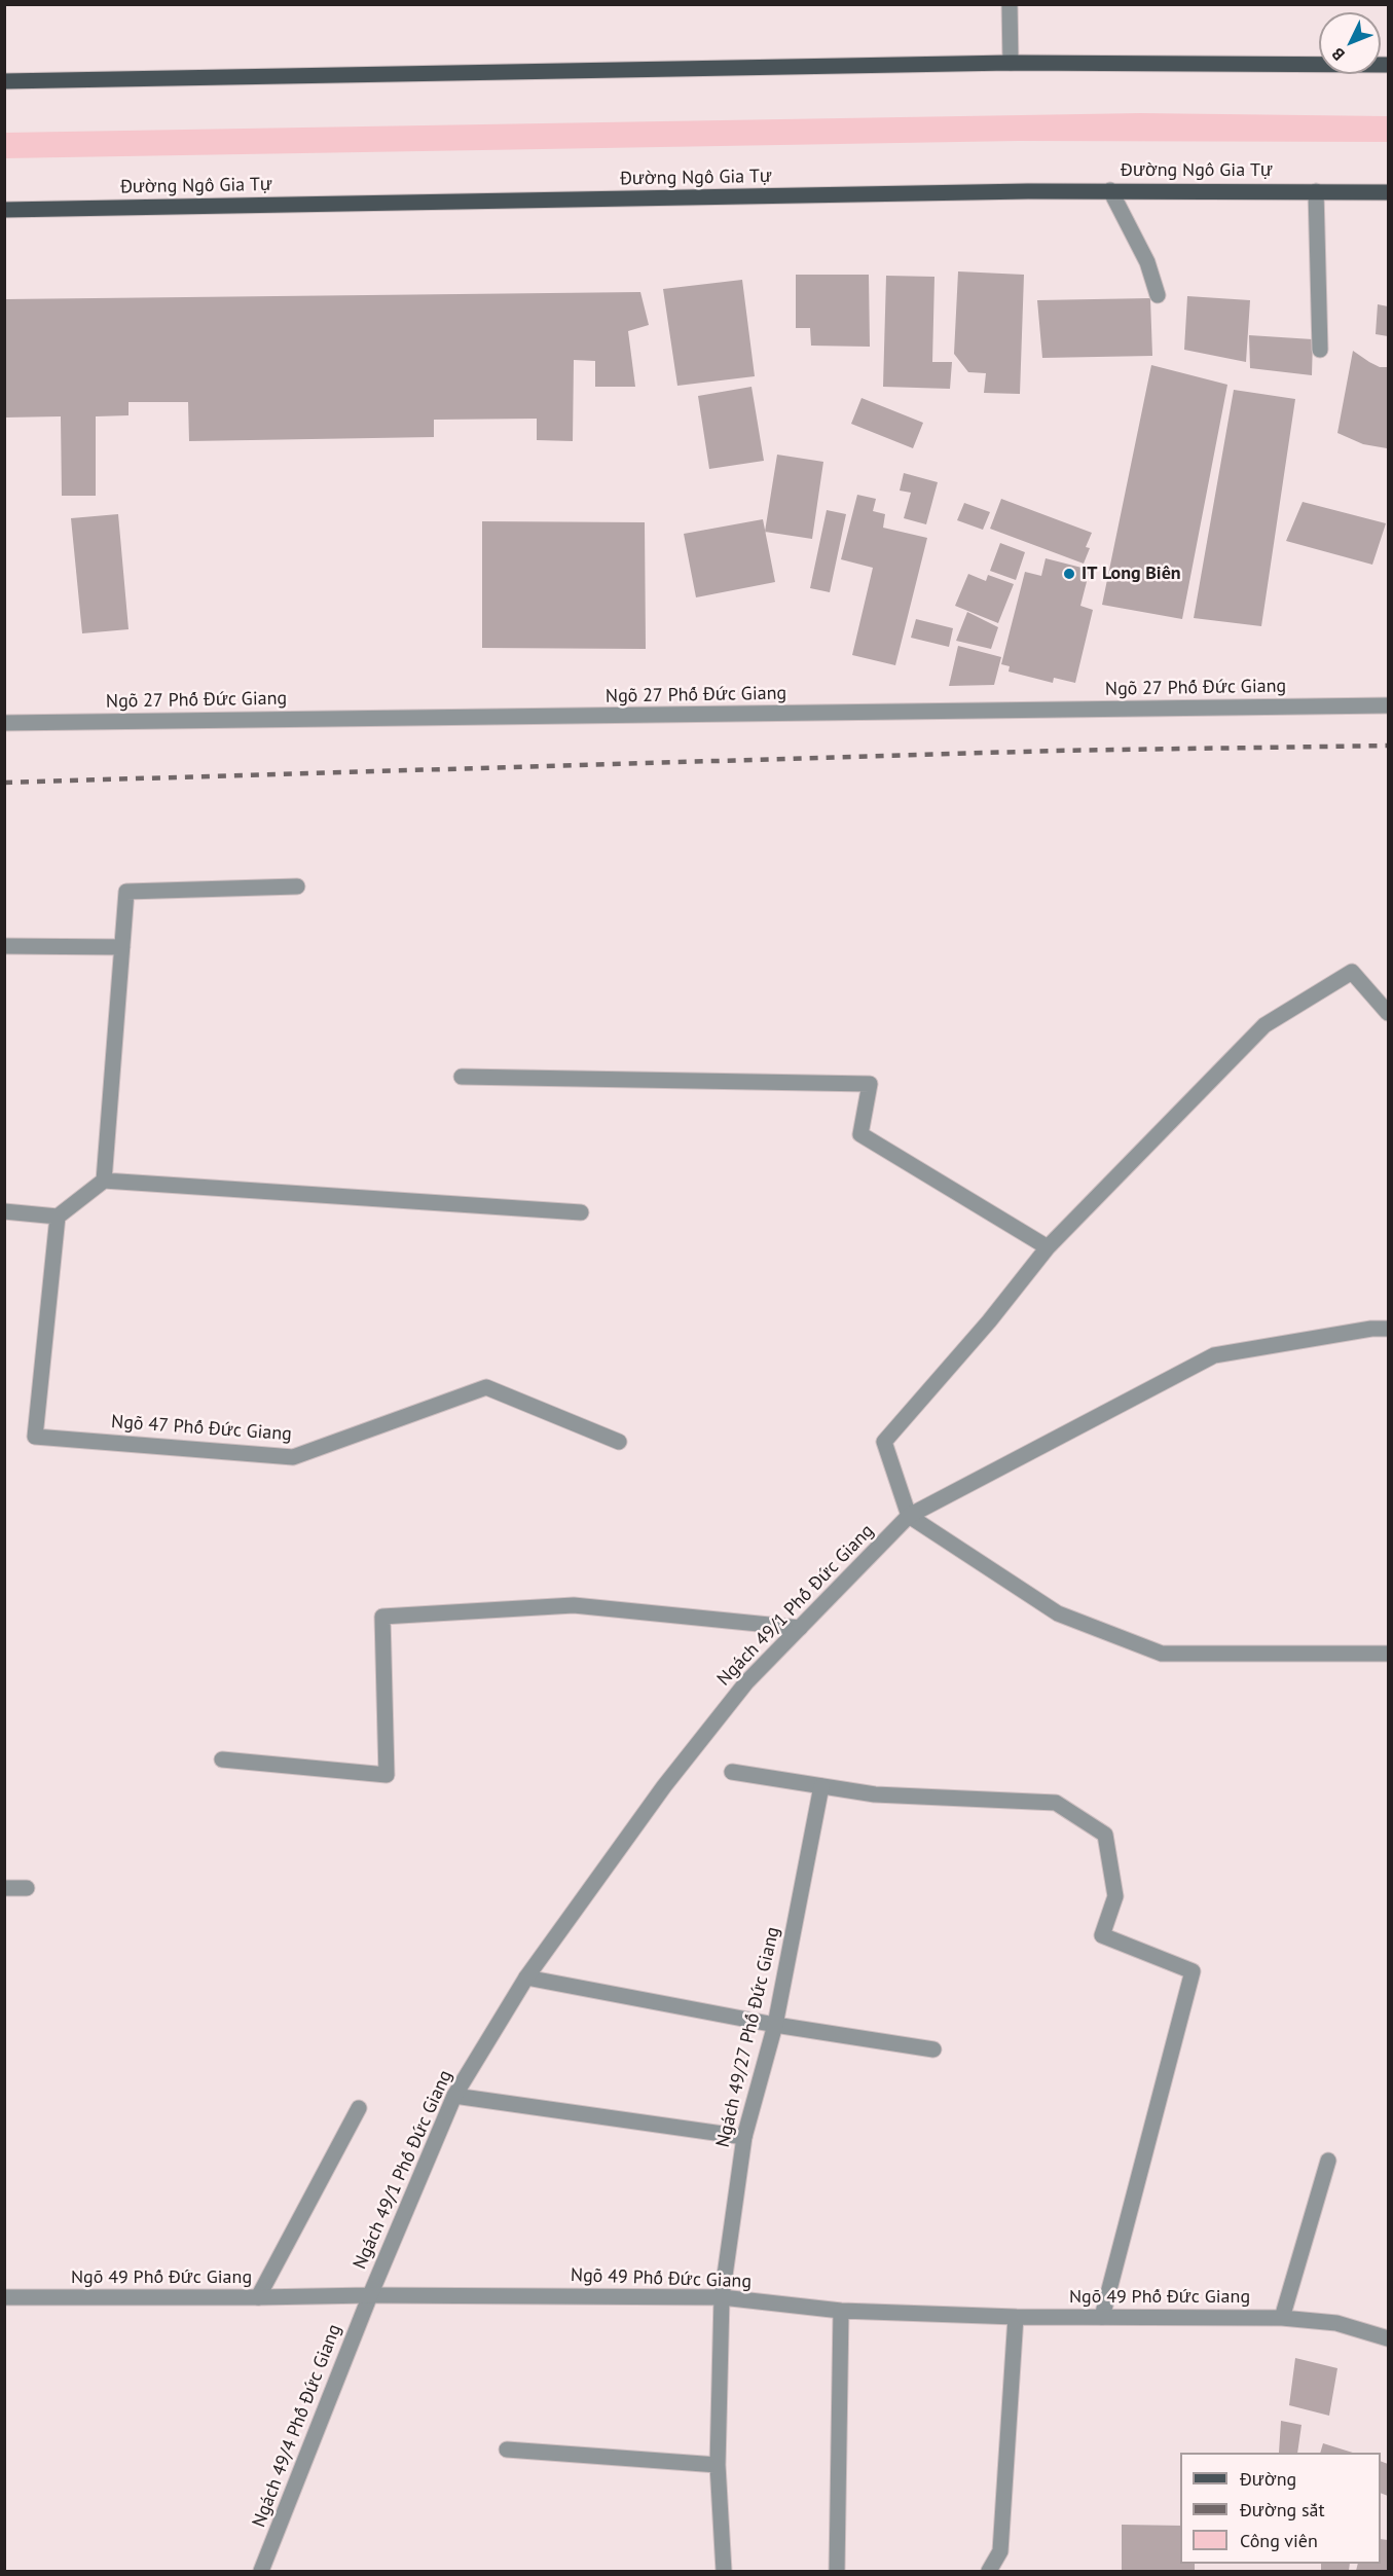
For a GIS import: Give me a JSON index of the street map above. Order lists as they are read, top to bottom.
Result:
{
  "streets": {
    "main road": ["Đường Ngô Gia Tự"],
    "street": [
      "Ngõ 27 Phố Đức Giang",
      "Ngõ 47 Phố Đức Giang",
      "Ngách 49/1 Phố Đức Giang",
      "Ngách 49/27 Phố Đức Giang",
      "Ngõ 49 Phố Đức Giang",
      "Ngách 49/4 Phố Đức Giang"
    ]
  },
  "crossings": [
    ["Ngách 49/1 Phố Đức Giang", "Ngõ 49 Phố Đức Giang"],
    ["Ngách 49/1 Phố Đức Giang", "Ngách 49/4 Phố Đức Giang"],
    ["Ngách 49/27 Phố Đức Giang", "Ngõ 49 Phố Đức Giang"],
    ["Ngõ 49 Phố Đức Giang", "Ngách 49/4 Phố Đức Giang"]
  ],
  "places": ["IT Long Biên"],
  "legend": ["Đường", "Đường sắt", "Công viên"],
  "north": "bottom left"
}
